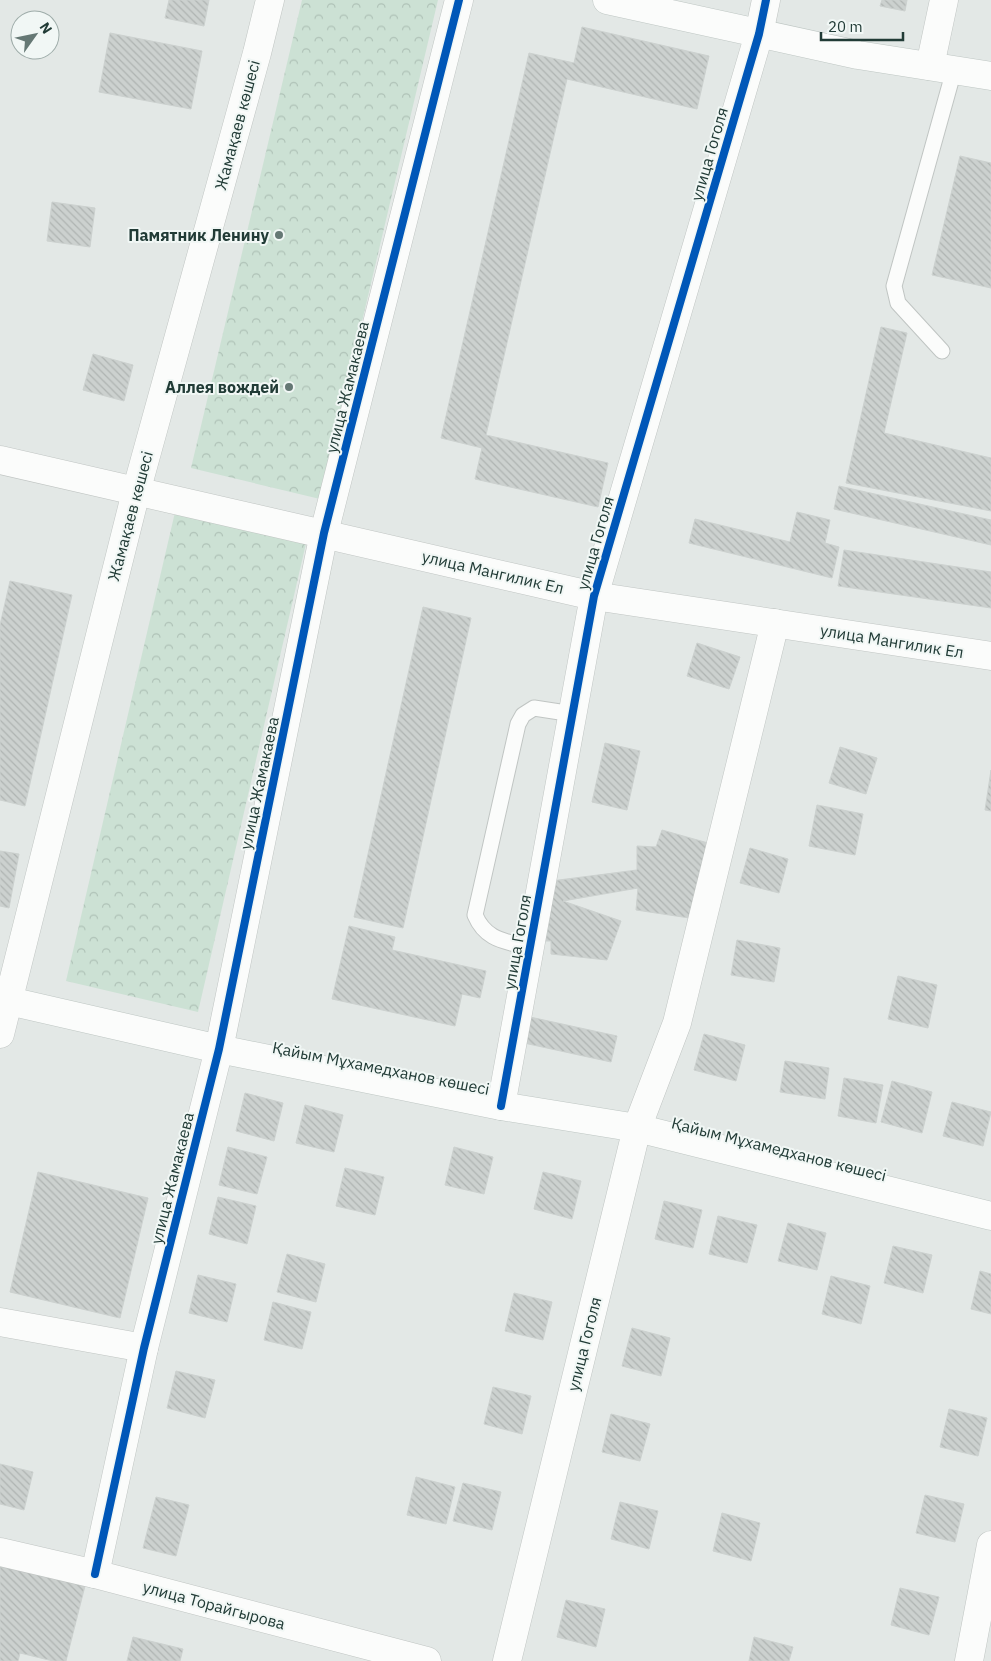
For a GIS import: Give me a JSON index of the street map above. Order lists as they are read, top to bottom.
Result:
{
  "streets": {
    "street": [
      "Жамақаев көшесі",
      "улица Гоголя",
      "улица Жамакаева",
      "улица Мангилик Ел",
      "Қайым Мұхамедханов көшесі",
      "улица Торайгырова"
    ]
  },
  "crossings": [
    ["Жамақаев көшесі", "улица Мангилик Ел"],
    ["Жамақаев көшесі", "Қайым Мұхамедханов көшесі"],
    ["улица Гоголя", "улица Мангилик Ел"],
    ["улица Гоголя", "Қайым Мұхамедханов көшесі"],
    ["улица Жамакаева", "улица Мангилик Ел"],
    ["улица Жамакаева", "Қайым Мұхамедханов көшесі"],
    ["улица Жамакаева", "улица Торайгырова"]
  ],
  "places": ["Памятник Ленину", "Аллея вождей"],
  "scale_bar": "20 m",
  "north": "top right"
}
